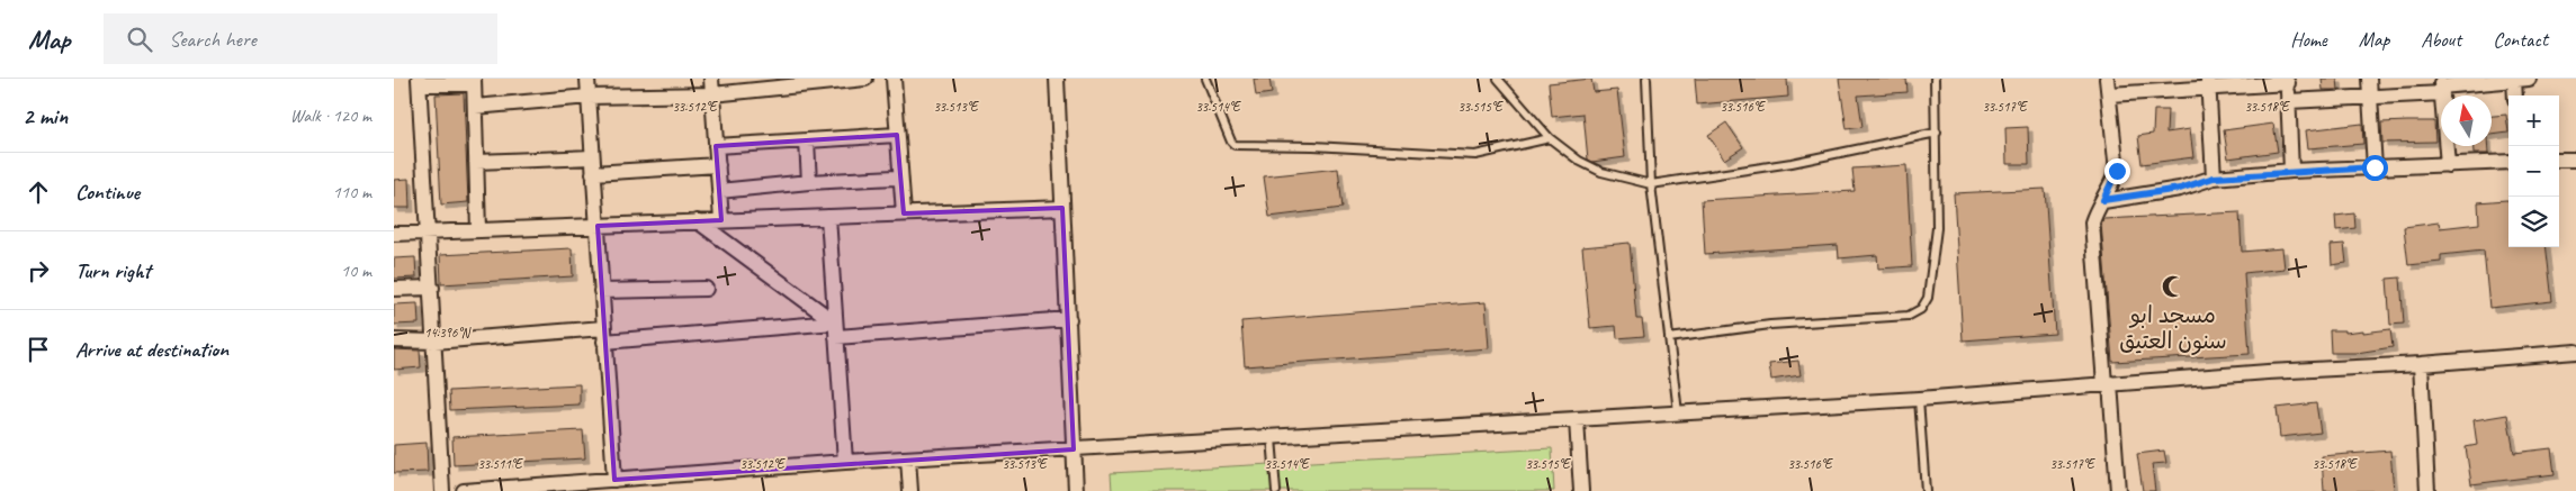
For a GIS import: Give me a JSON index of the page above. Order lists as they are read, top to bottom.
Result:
{
  "places": {
    "mosque": ["مسجد ابو سنون العتيق"]
  },
  "north": "top",
  "page": {
    "header": "Map",
    "search": "Search here",
    "nav": [
      "Home",
      "Map",
      "About",
      "Contact"
    ],
    "heading": ["2 min", "Walk · 120 m"],
    "map_buttons": ["+", "−"],
    "list": [
      ["Continue", "110 m"],
      ["Turn right", "10 m"],
      "Arrive at destination"
    ]
  },
  "coordinates": [
    "33.517°E",
    "33.512°E",
    "33.513°E",
    "33.514°E",
    "33.515°E",
    "33.516°E",
    "33.518°E",
    "14.396°N",
    "33.511°E"
  ]
}
